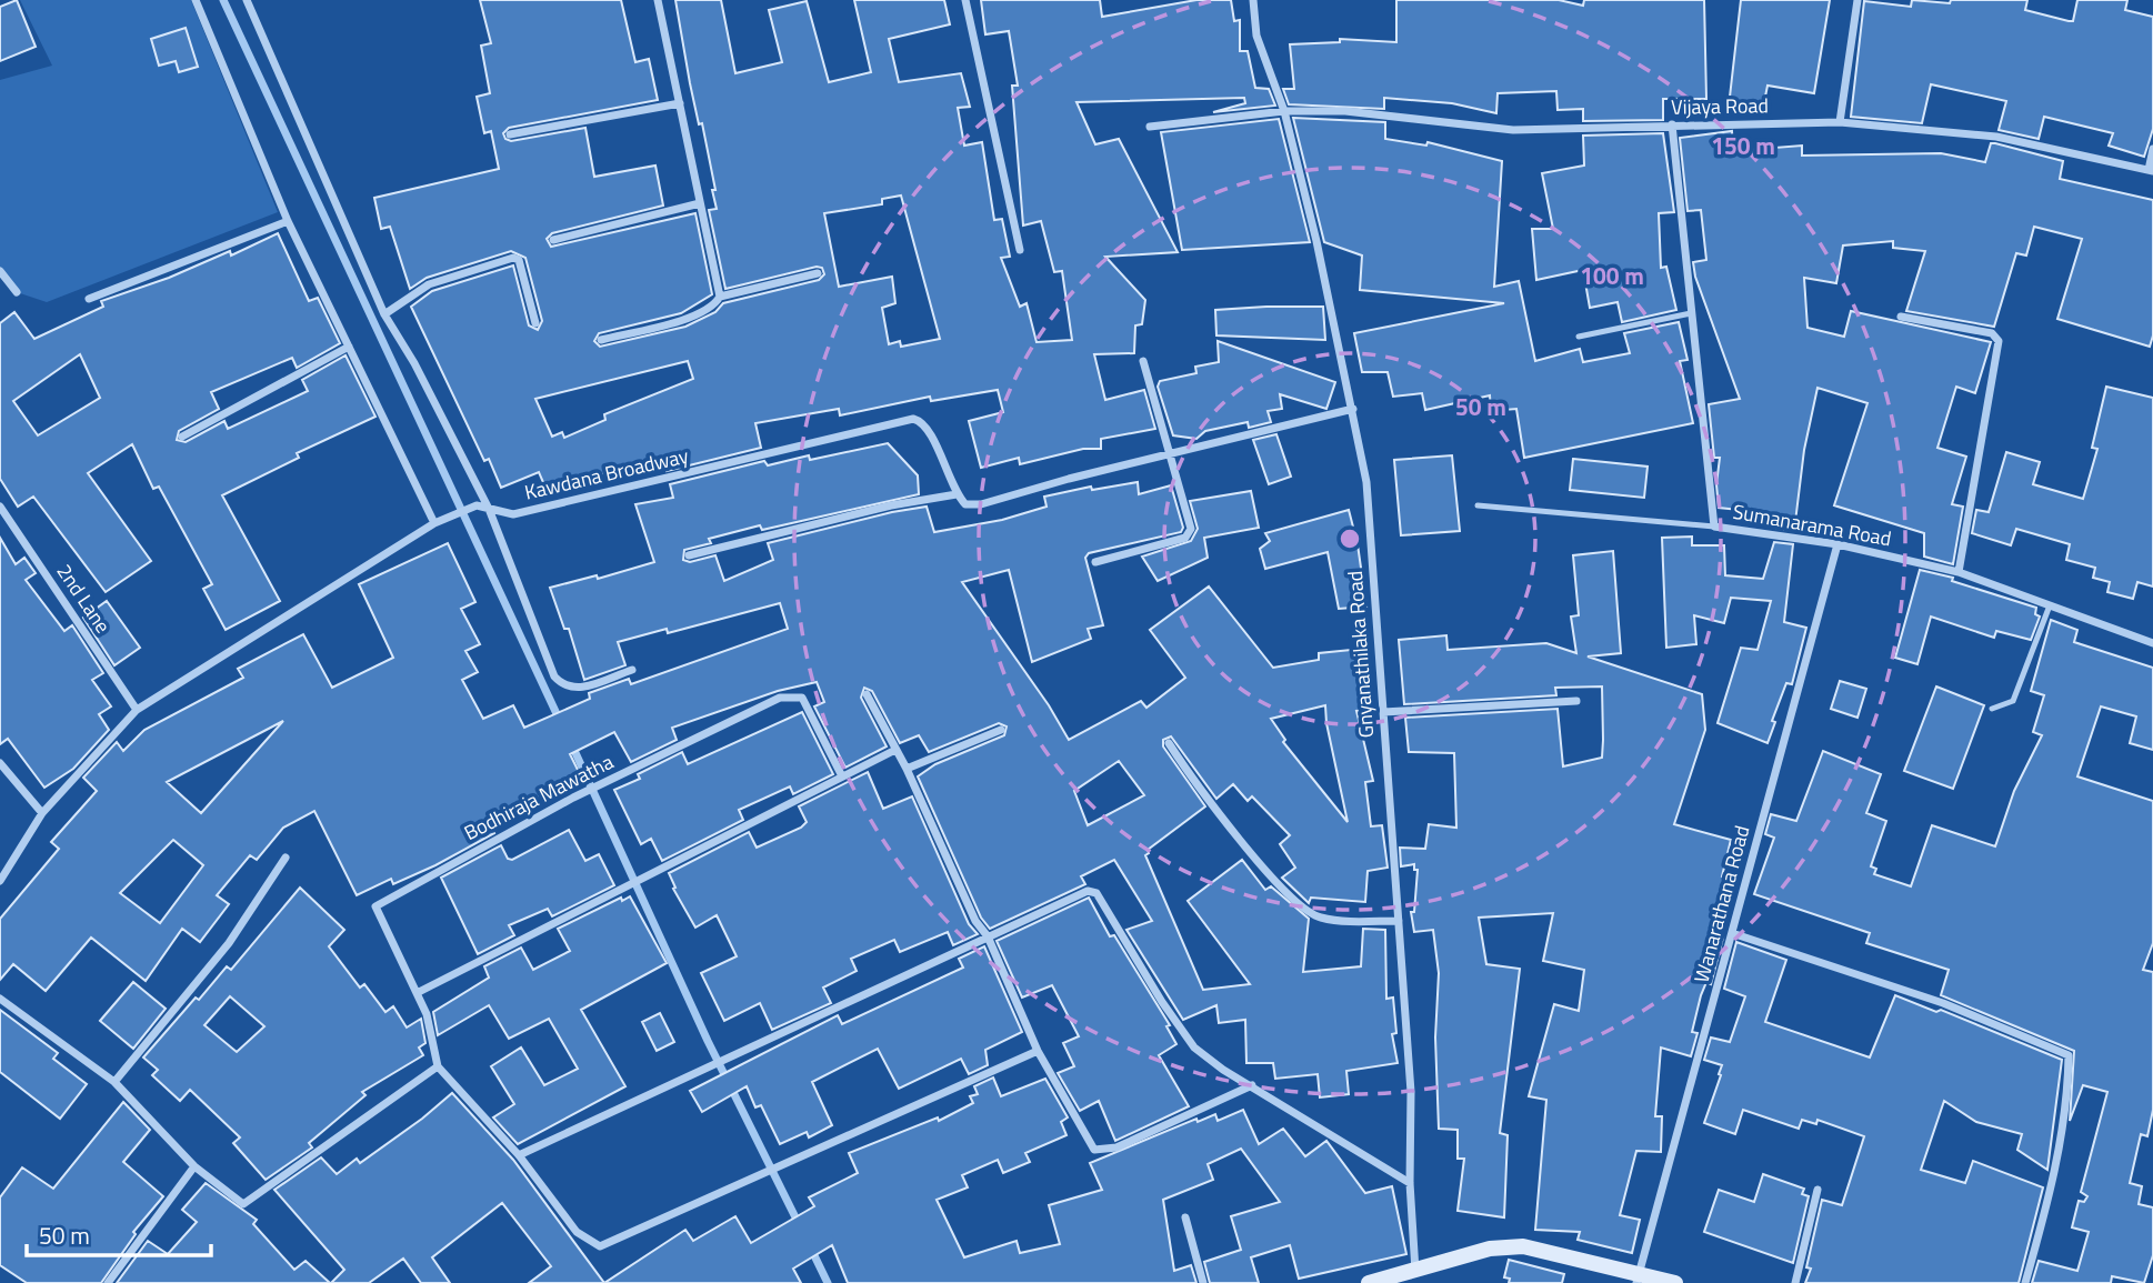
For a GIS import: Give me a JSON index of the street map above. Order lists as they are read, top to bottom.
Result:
{
  "streets": {
    "street": [
      "Vijaya Road",
      "Kawdana Broadway",
      "Sumanarama Road",
      "2nd Lane",
      "Gnyanathilaka Road",
      "Bodhiraja Mawatha",
      "Wanarathana Road"
    ]
  },
  "crossings": [
    ["Vijaya Road", "Sumanarama Road"],
    ["Vijaya Road", "Gnyanathilaka Road"],
    ["Kawdana Broadway", "2nd Lane"],
    ["Sumanarama Road", "Wanarathana Road"]
  ],
  "scale_bar": "50 m",
  "rings": ["150 m", "100 m", "50 m"]
}
